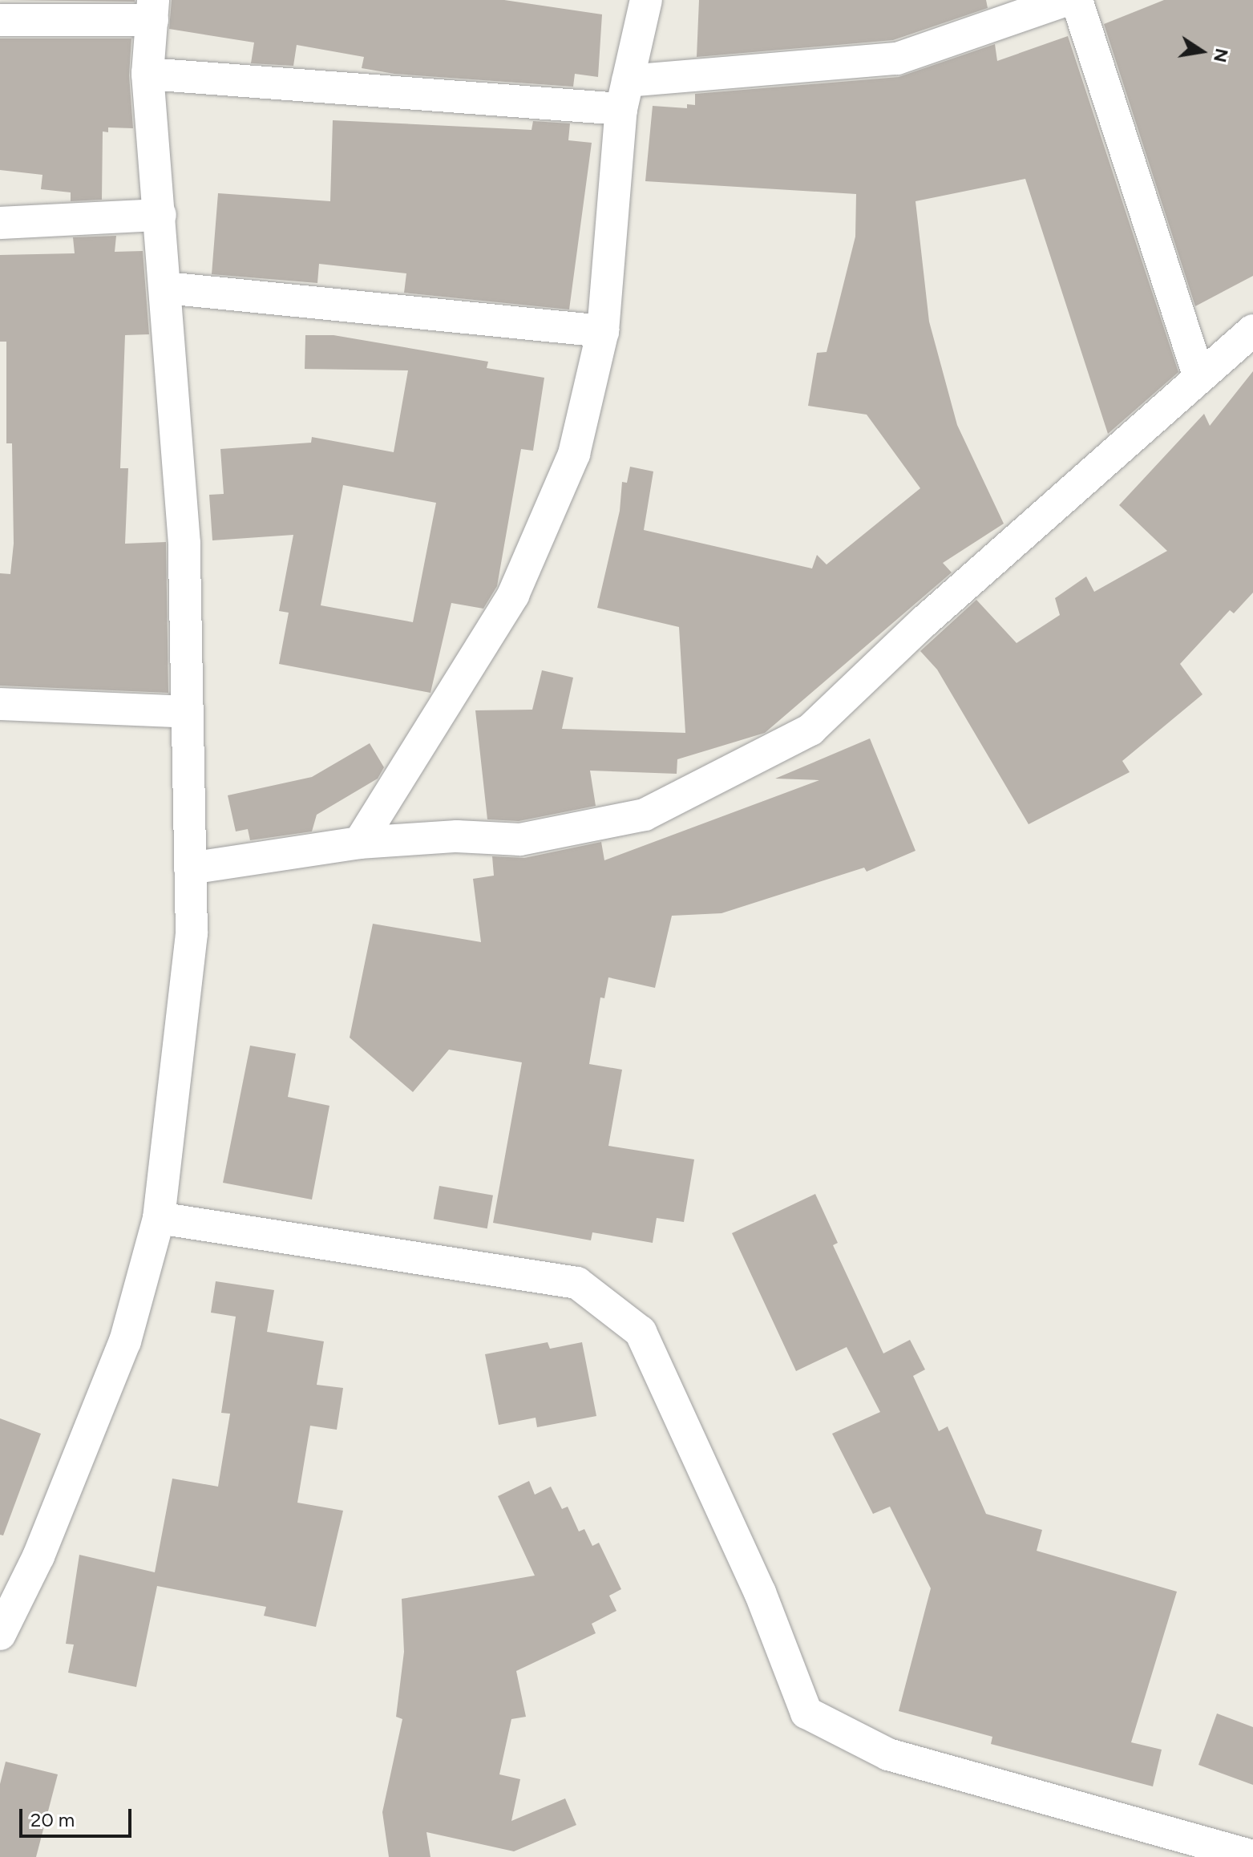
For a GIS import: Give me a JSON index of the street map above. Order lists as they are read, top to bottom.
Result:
{
  "scale_bar": "20 m",
  "north": "right"
}
